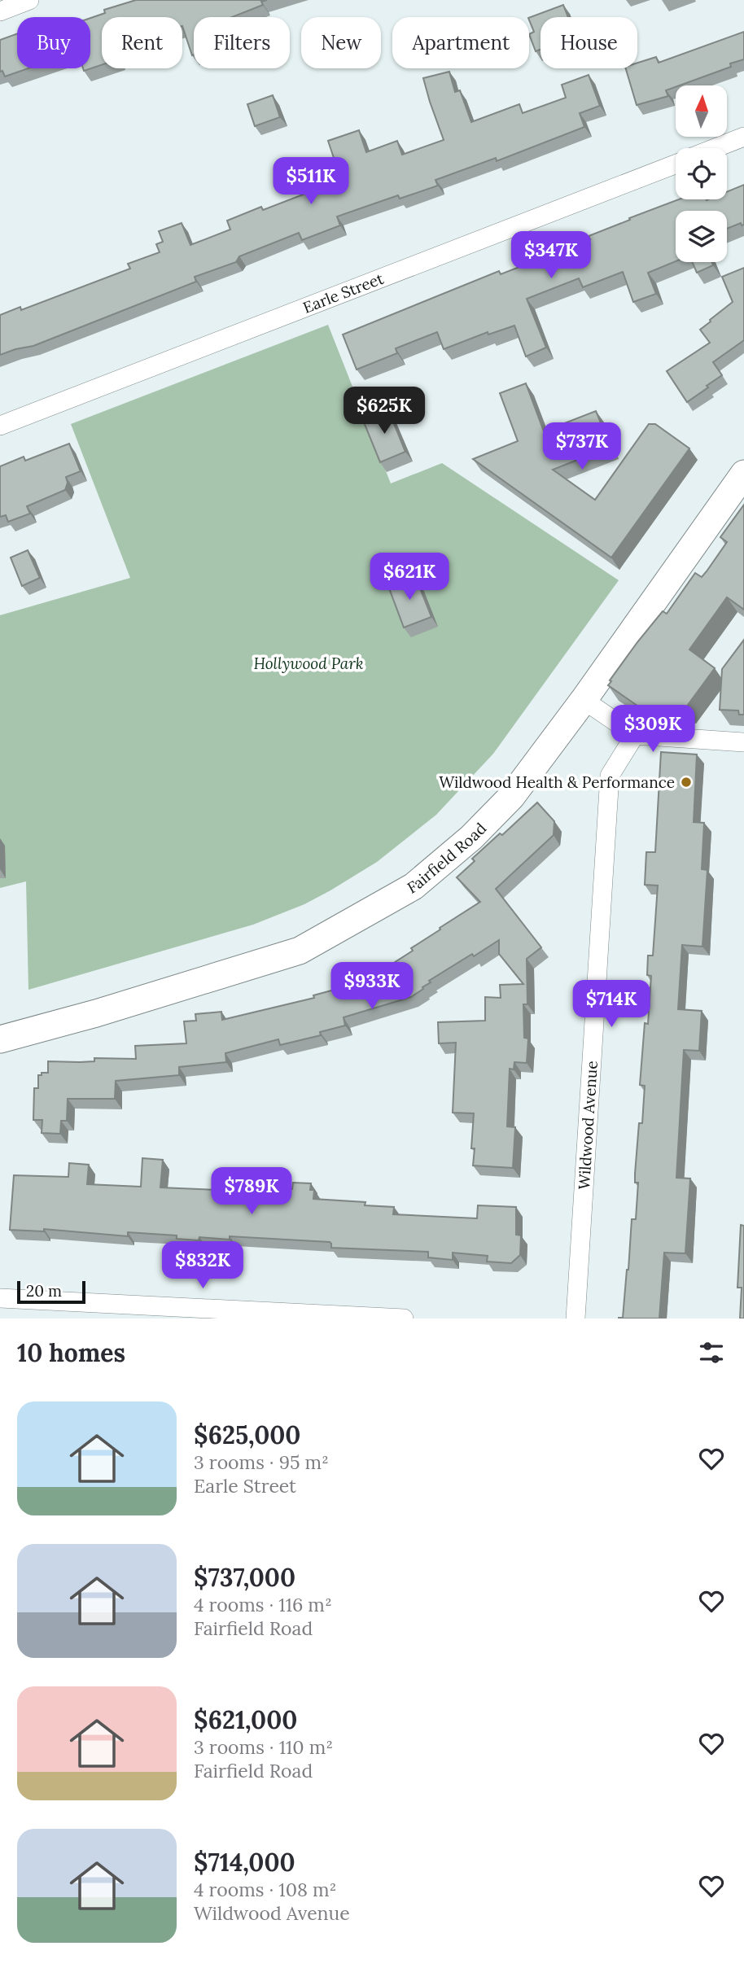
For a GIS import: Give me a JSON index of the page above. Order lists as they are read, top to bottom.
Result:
{
  "streets": {
    "street": ["Earle Street", "Fairfield Road", "Wildwood Avenue"]
  },
  "parks": ["Hollywood Park"],
  "places": ["Wildwood Health & Performance"],
  "scale_bar": "20 m",
  "north": "top",
  "page": {
    "chip": [
      "Buy",
      "Rent",
      "Filters",
      "New",
      "Apartment",
      "House"
    ],
    "price": [
      "$511K",
      "$347K",
      "$625K",
      "$737K",
      "$621K",
      "$309K",
      "$933K",
      "$714K",
      "$789K",
      "$832K"
    ],
    "scale": "20 m",
    "heading": "10 homes",
    "list": [
      {
        "name": "$625,000",
        "note": "3 rooms · 95 m² · Earle Street"
      },
      {
        "name": "$737,000",
        "note": "4 rooms · 116 m² · Fairfield Road"
      },
      {
        "name": "$621,000",
        "note": "3 rooms · 110 m² · Fairfield Road"
      },
      {
        "name": "$714,000",
        "note": "4 rooms · 108 m² · Wildwood Avenue"
      }
    ]
  }
}
